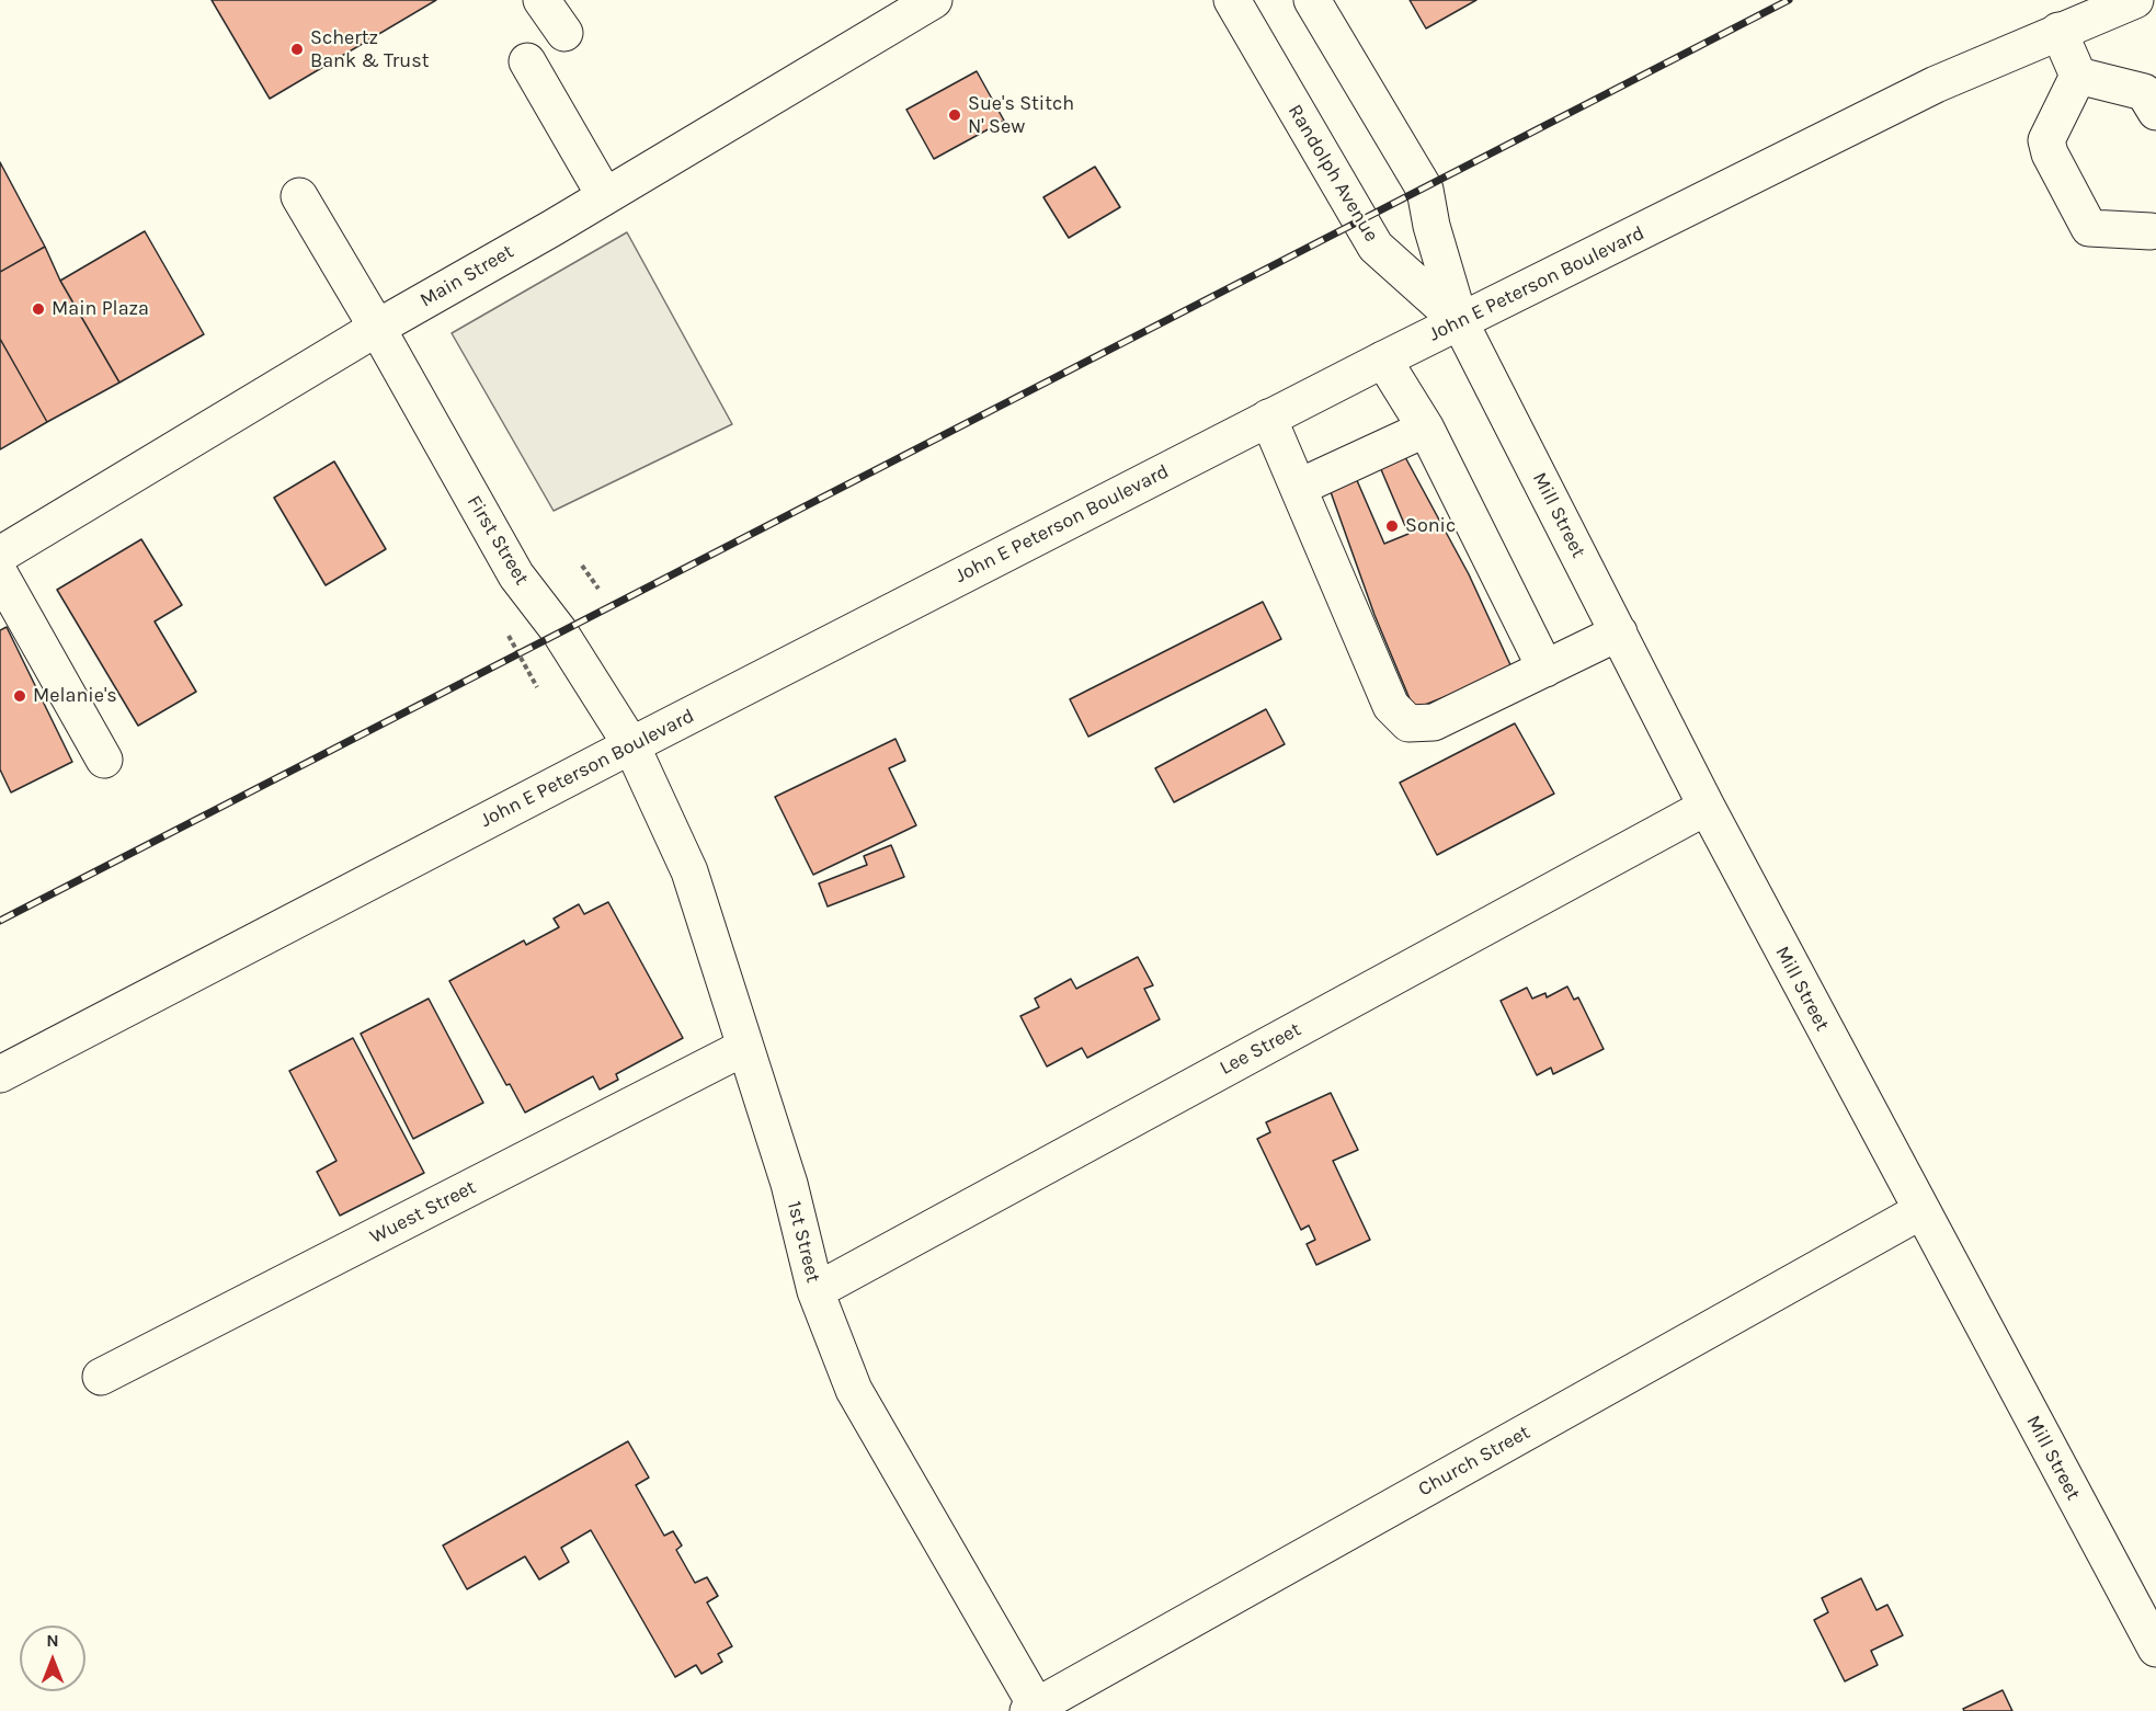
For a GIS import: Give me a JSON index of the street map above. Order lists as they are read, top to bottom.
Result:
{
  "streets": {
    "street": [
      "Randolph Avenue",
      "Main Street",
      "John E Peterson Boulevard",
      "Mill Street",
      "First Street",
      "Lee Street",
      "Wuest Street",
      "1st Street",
      "Church Street"
    ]
  },
  "crossings": [
    ["Randolph Avenue", "John E Peterson Boulevard"],
    ["Randolph Avenue", "Mill Street"],
    ["Main Street", "First Street"],
    ["John E Peterson Boulevard", "Mill Street"],
    ["John E Peterson Boulevard", "First Street"],
    ["John E Peterson Boulevard", "1st Street"],
    ["Mill Street", "Lee Street"],
    ["Mill Street", "Church Street"],
    ["First Street", "1st Street"],
    ["Lee Street", "1st Street"],
    ["Wuest Street", "1st Street"],
    ["1st Street", "Church Street"]
  ],
  "places": [
    "Schertz Bank & Trust",
    "Sue's Stitch N' Sew",
    "Main Plaza",
    "Sonic",
    "Melanie's"
  ],
  "north": "top"
}
